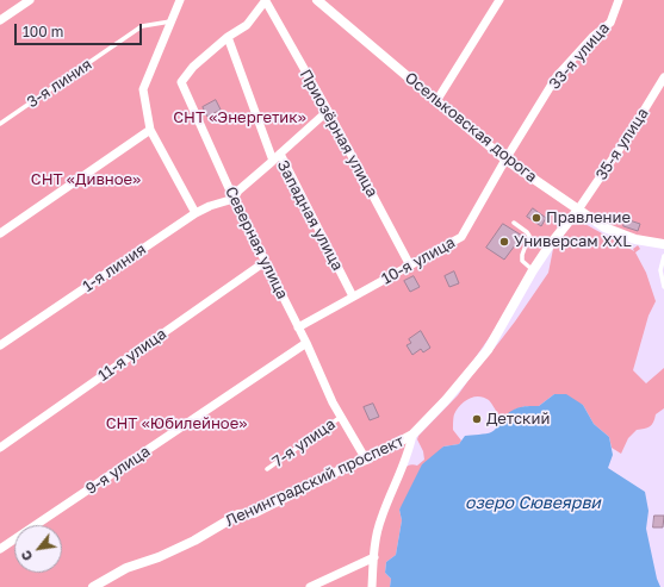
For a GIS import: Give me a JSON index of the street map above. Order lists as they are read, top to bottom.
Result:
{
  "streets": {
    "street": [
      "33-я улица",
      "Осельковская дорога",
      "Приозёрная улица",
      "35-я улица",
      "Западная улица",
      "Северная улица",
      "10-я улица",
      "1-я линия",
      "11-я улица",
      "9-я улица",
      "Ленинградский проспект"
    ],
    "lane": ["3-я линия", "7-я улица"]
  },
  "crossings": [
    ["33-я улица", "Осельковская дорога"],
    ["33-я улица", "10-я улица"],
    ["Осельковская дорога", "35-я улица"],
    ["Осельковская дорога", "10-я улица"],
    ["Осельковская дорога", "Ленинградский проспект"],
    ["Приозёрная улица", "10-я улица"],
    ["35-я улица", "Ленинградский проспект"],
    ["Западная улица", "Северная улица"],
    ["Западная улица", "10-я улица"],
    ["Северная улица", "10-я улица"],
    ["Северная улица", "1-я линия"],
    ["Северная улица", "11-я улица"],
    ["Северная улица", "7-я улица"],
    ["Северная улица", "9-я улица"],
    ["Северная улица", "Ленинградский проспект"]
  ],
  "water": ["озеро Сювеярви"],
  "parks": ["СНТ «Энергетик»", "СНТ «Дивное»", "СНТ «Юбилейное»"],
  "places": ["Правление", "Универсам XXL", "Детский"],
  "scale_bar": "100 m",
  "north": "bottom left"
}
